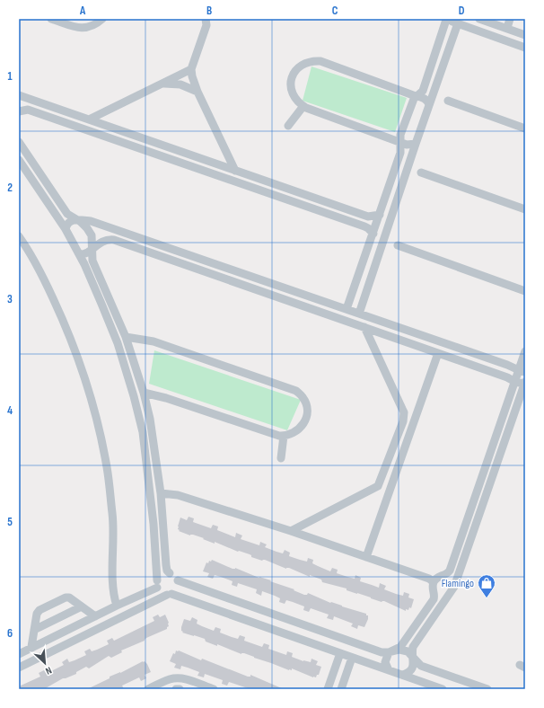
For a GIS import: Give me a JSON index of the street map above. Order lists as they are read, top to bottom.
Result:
{
  "places": {
    "shop": ["Flamingo"]
  },
  "north": "bottom right",
  "grid": {
    "columns": [
      "A",
      "B",
      "C",
      "D"
    ],
    "rows": [
      "1",
      "2",
      "3",
      "4",
      "5",
      "6"
    ]
  }
}
